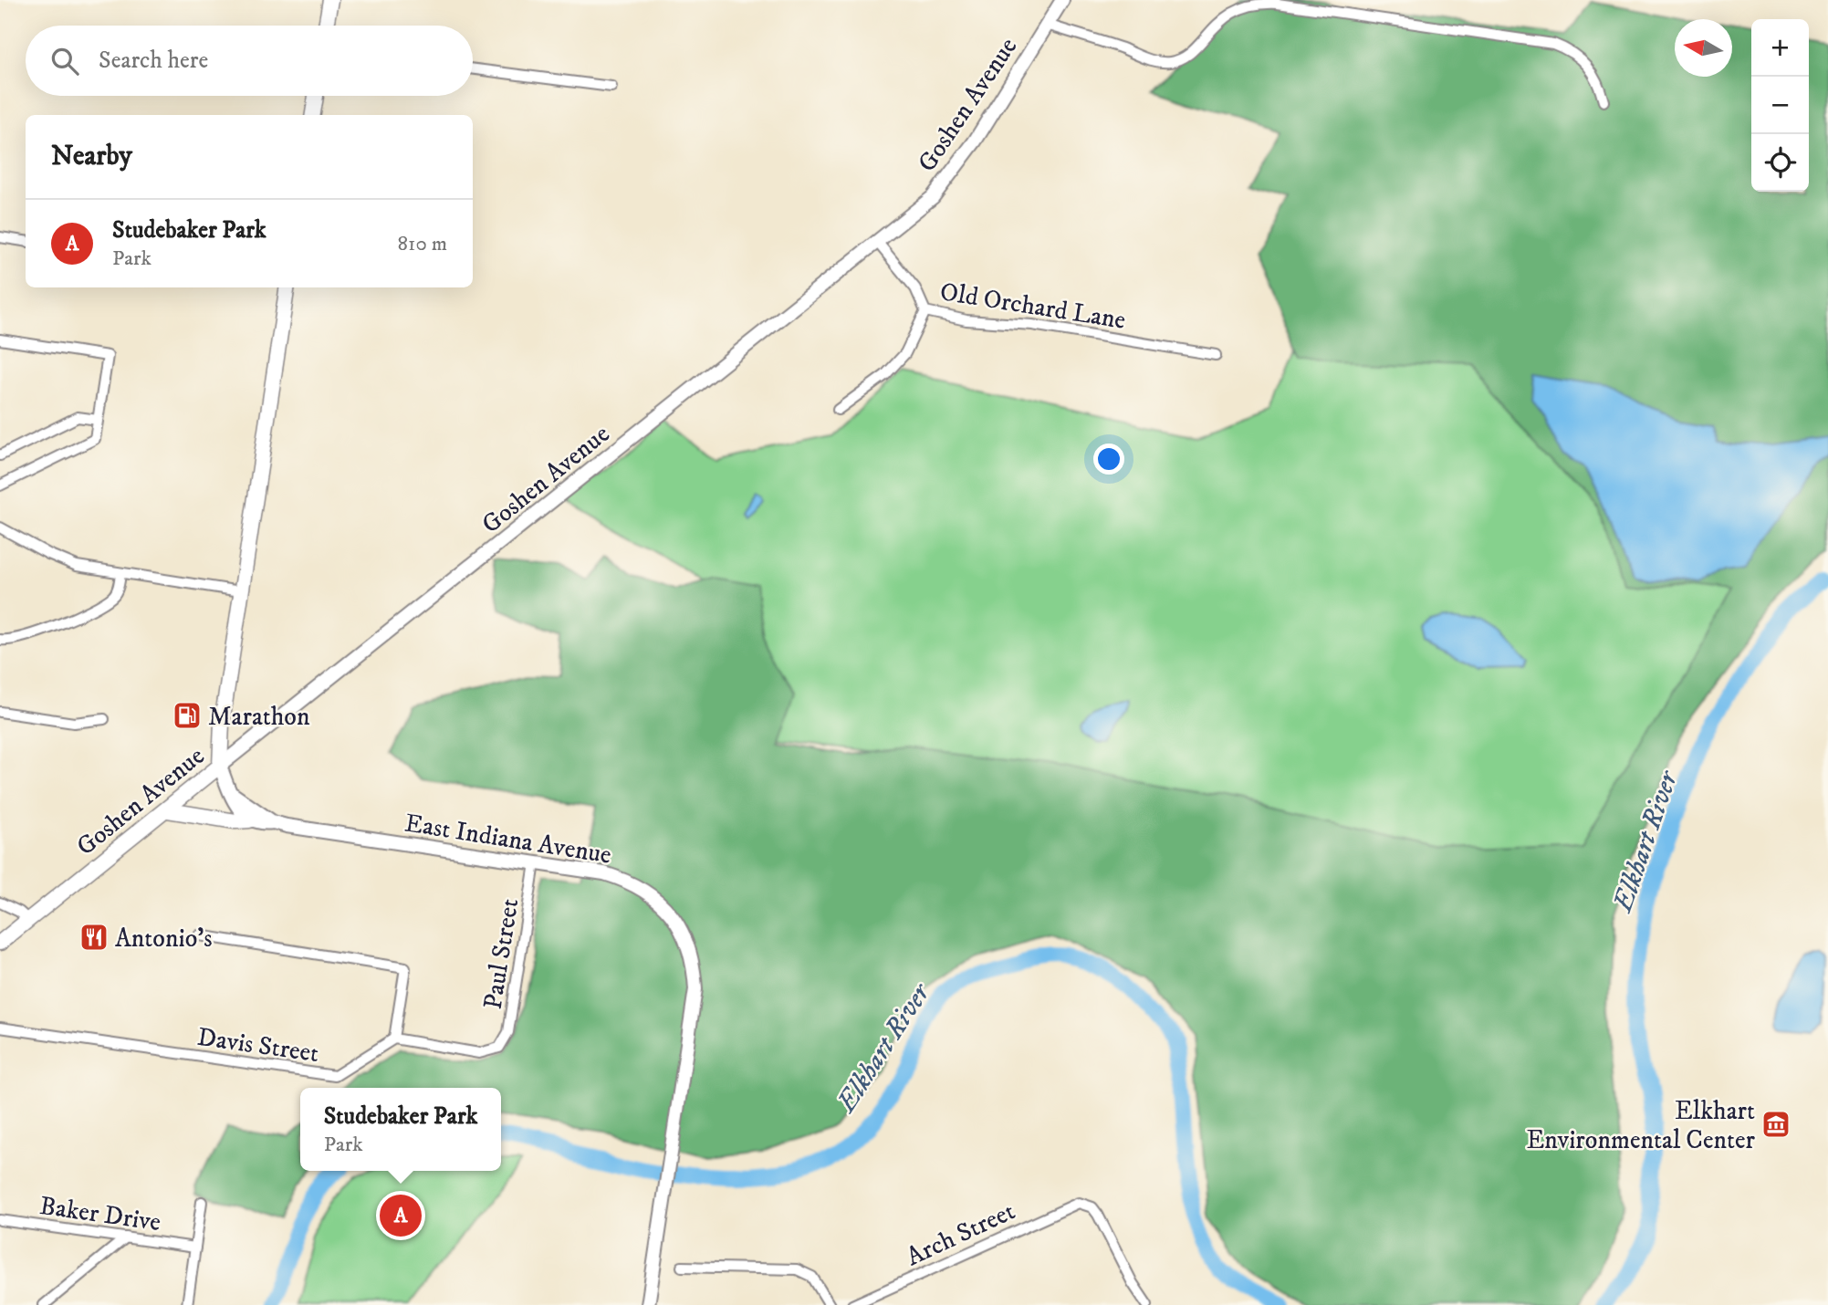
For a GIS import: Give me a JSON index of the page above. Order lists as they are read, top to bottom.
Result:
{
  "streets": {
    "main road": ["Goshen Avenue"],
    "street": [
      "Old Orchard Lane",
      "East Indiana Avenue",
      "Paul Street",
      "Davis Street",
      "Baker Drive",
      "Arch Street"
    ]
  },
  "crossings": [
    ["Goshen Avenue", "Old Orchard Lane"],
    ["Goshen Avenue", "East Indiana Avenue"],
    ["East Indiana Avenue", "Paul Street"],
    ["Paul Street", "Davis Street"]
  ],
  "water": ["Elkhart River"],
  "places": {
    "fuel station": ["Marathon"],
    "restaurant": ["Antonio's"],
    "museum": ["Elkhart Environmental Center"]
  },
  "north": "left",
  "page": {
    "map_buttons": ["+", "−"],
    "search": "Search here",
    "heading": "Nearby",
    "list": [
      {
        "mark": "A",
        "name": "Studebaker Park",
        "note": "Park",
        "value": "810 m"
      }
    ],
    "popup": ["Studebaker Park", "Park"],
    "pins": "A"
  }
}
